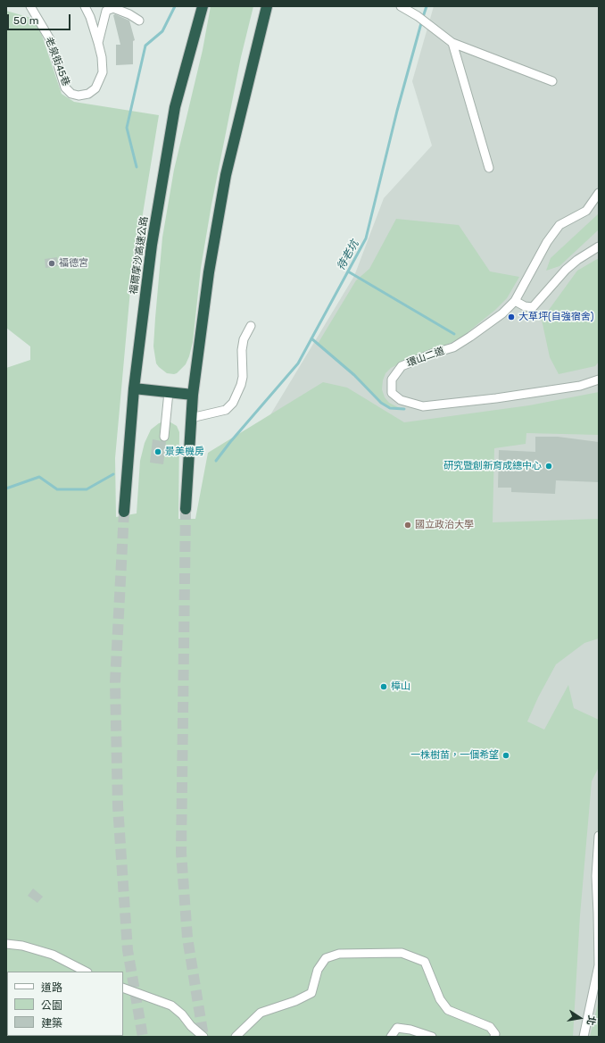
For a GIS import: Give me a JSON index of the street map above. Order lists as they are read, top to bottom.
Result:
{
  "streets": {
    "highway": ["福爾摩沙高速公路"],
    "street": ["老泉街45巷", "環山二道"]
  },
  "water": ["待老坑"],
  "places": [
    "福德宮",
    "大草坪(自強宿舍)",
    "景美機房",
    "研究暨創新育成總中心",
    "國立政治大學",
    "樟山",
    "一株樹苗，一個希望"
  ],
  "legend": ["道路", "公園", "建築"],
  "scale_bar": "50 m",
  "north": "right"
}
